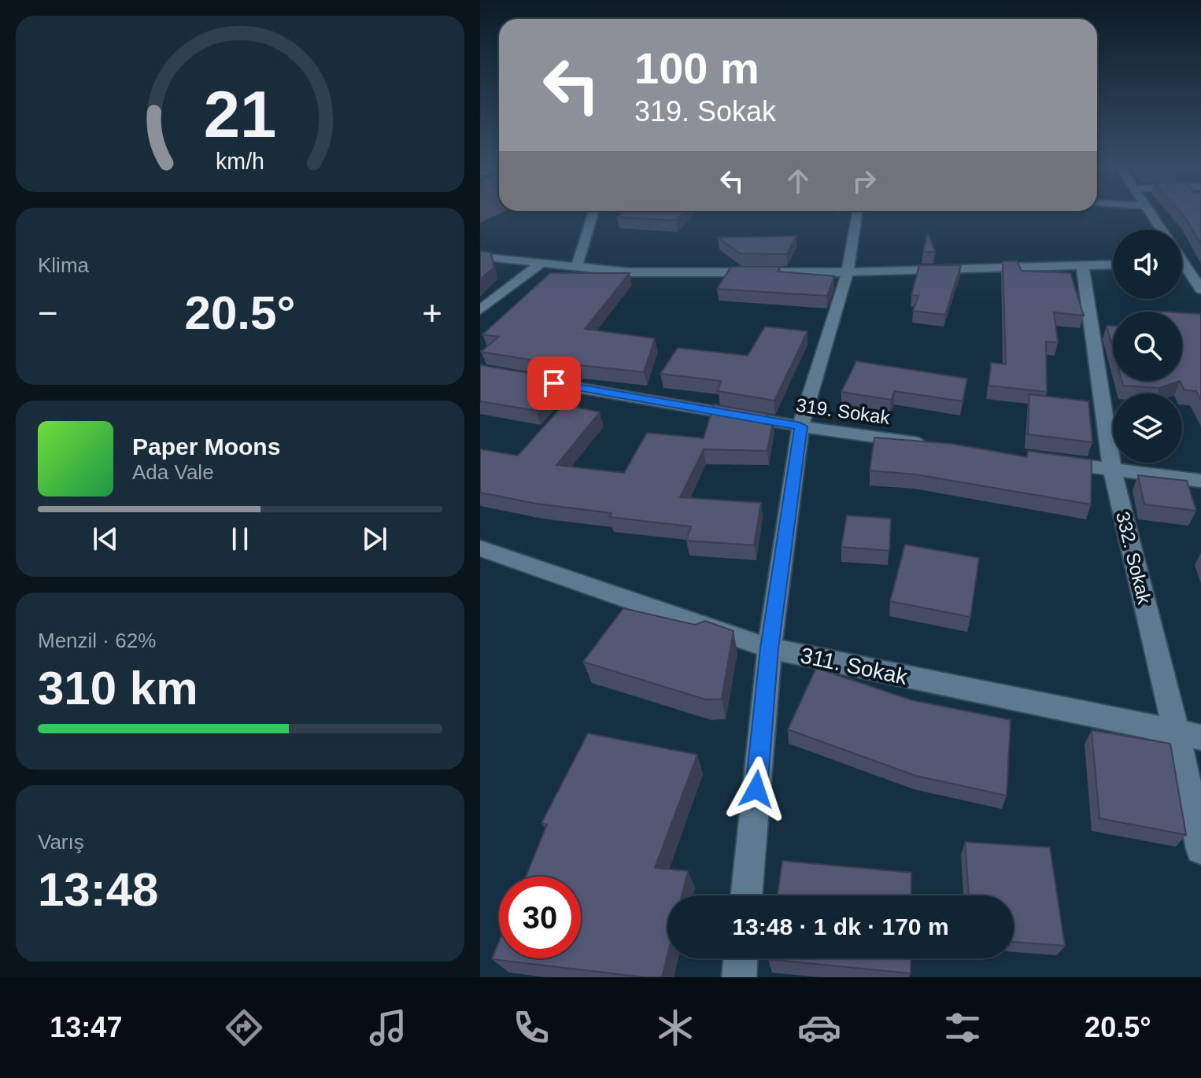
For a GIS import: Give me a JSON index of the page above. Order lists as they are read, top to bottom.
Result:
{
  "streets": {
    "street": ["319. Sokak", "332. Sokak", "311. Sokak"]
  },
  "crossings": [
    ["332. Sokak", "311. Sokak"]
  ],
  "page": {
    "turn": ["100 m", "319. Sokak"],
    "tile": [
      "Klima",
      ["Menzil · 62%", "310 km"],
      ["Varış", "13:48"]
    ],
    "heat": ["−", "20.5°", "+"],
    "song": ["Paper Moons", "Ada Vale"],
    "limit": "30",
    "trip": "13:48 · 1 dk · 170 m",
    "tabs": ["13:47", "20.5°"],
    "gauge": ["21", "km/h"]
  }
}
